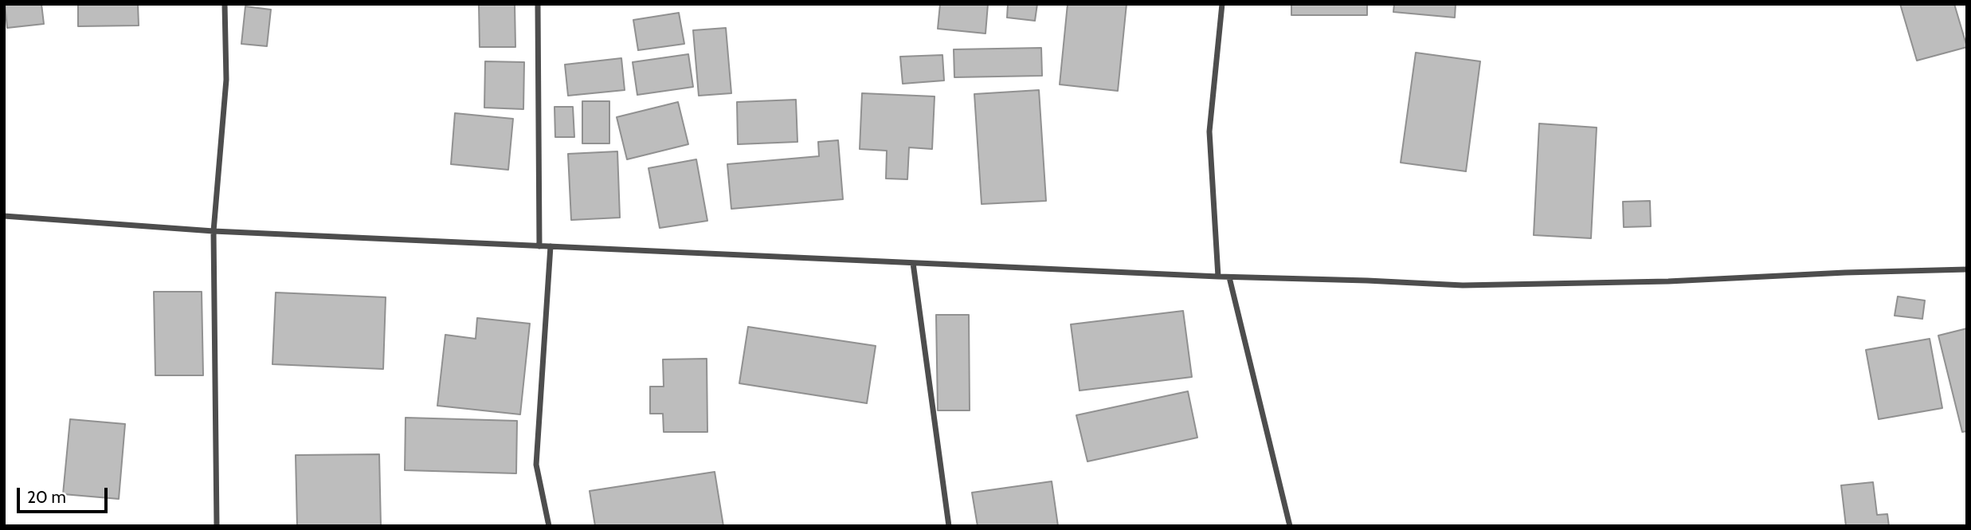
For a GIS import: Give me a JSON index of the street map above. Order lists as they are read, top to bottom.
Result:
{
  "scale_bar": "20 m"
}
